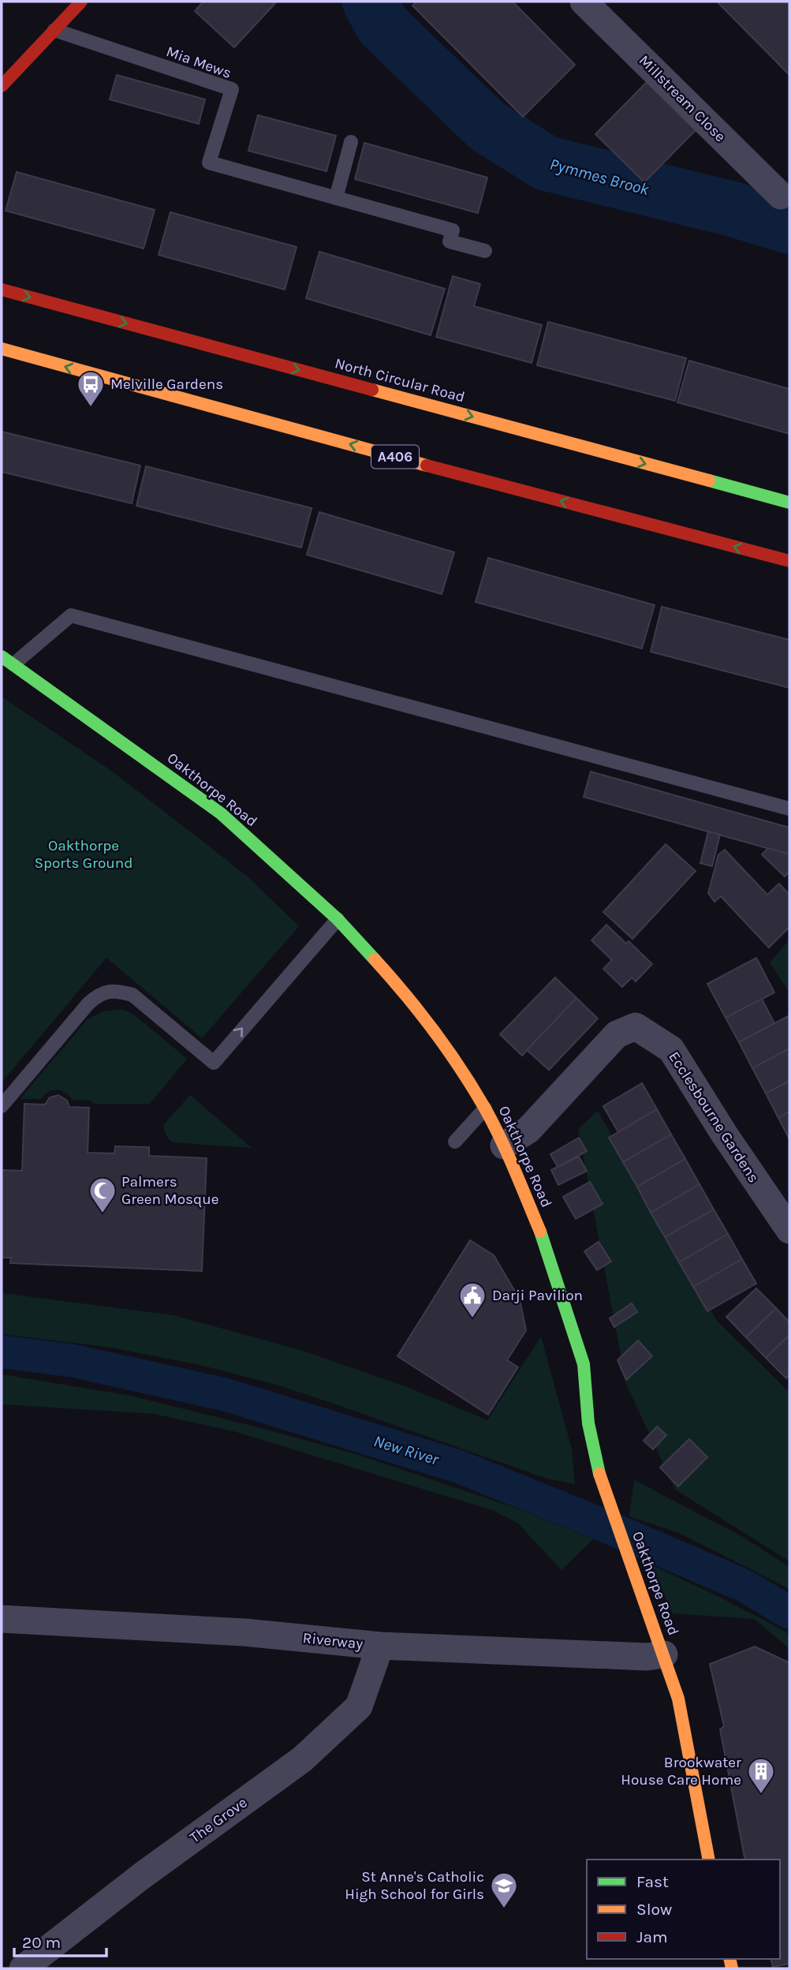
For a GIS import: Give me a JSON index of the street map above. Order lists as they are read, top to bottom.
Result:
{
  "streets": {
    "main road": ["North Circular Road", "A406", "Oakthorpe Road"],
    "street": [
      "Millstream Close",
      "Ecclesbourne Gardens",
      "Riverway",
      "The Grove"
    ],
    "lane": ["Mia Mews"]
  },
  "crossings": [
    ["Oakthorpe Road", "Ecclesbourne Gardens"],
    ["Oakthorpe Road", "Riverway"],
    ["Riverway", "The Grove"]
  ],
  "water": ["Pymmes Brook", "New River"],
  "parks": ["Oakthorpe Sports Ground"],
  "places": {
    "bus stop": ["Melville Gardens"],
    "mosque": ["Palmers Green Mosque"],
    "public building": ["Darji Pavilion"],
    "building": ["Brookwater House Care Home"],
    "school or university": ["St Anne's Catholic High School for Girls"]
  },
  "legend": ["Fast", "Slow", "Jam"],
  "scale_bar": "20 m"
}
